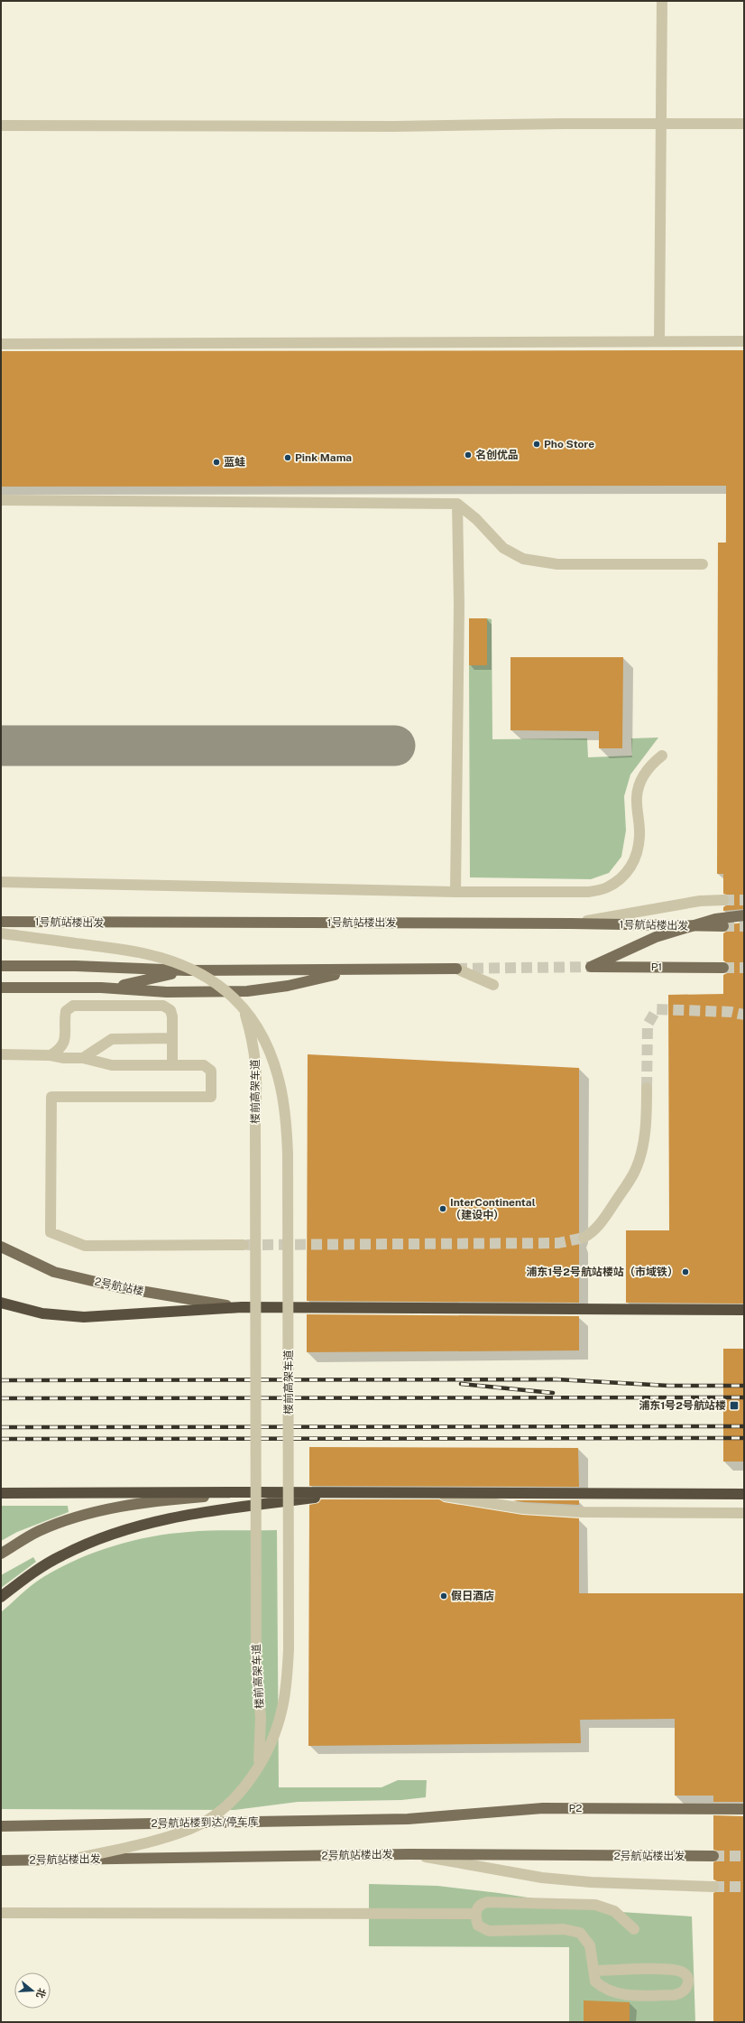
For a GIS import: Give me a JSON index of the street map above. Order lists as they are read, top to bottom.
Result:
{
  "streets": {
    "main road": [
      "1号航站楼出发",
      "P1",
      "2号航站楼",
      "P2",
      "2号航站楼到达/停车库",
      "2号航站楼出发"
    ],
    "street": ["楼前高架车道"]
  },
  "crossings": [
    ["楼前高架车道", "2号航站楼出发"],
    ["P2", "2号航站楼到达/停车库"]
  ],
  "places": {
    "other": [
      "Pho Store",
      "名创优品",
      "Pink Mama",
      "蓝蛙",
      "InterContinental （建设中）",
      "浦东1号2号航站楼站（市域铁）",
      "假日酒店"
    ],
    "transit": ["浦东1号2号航站楼"]
  },
  "north": "right"
}
